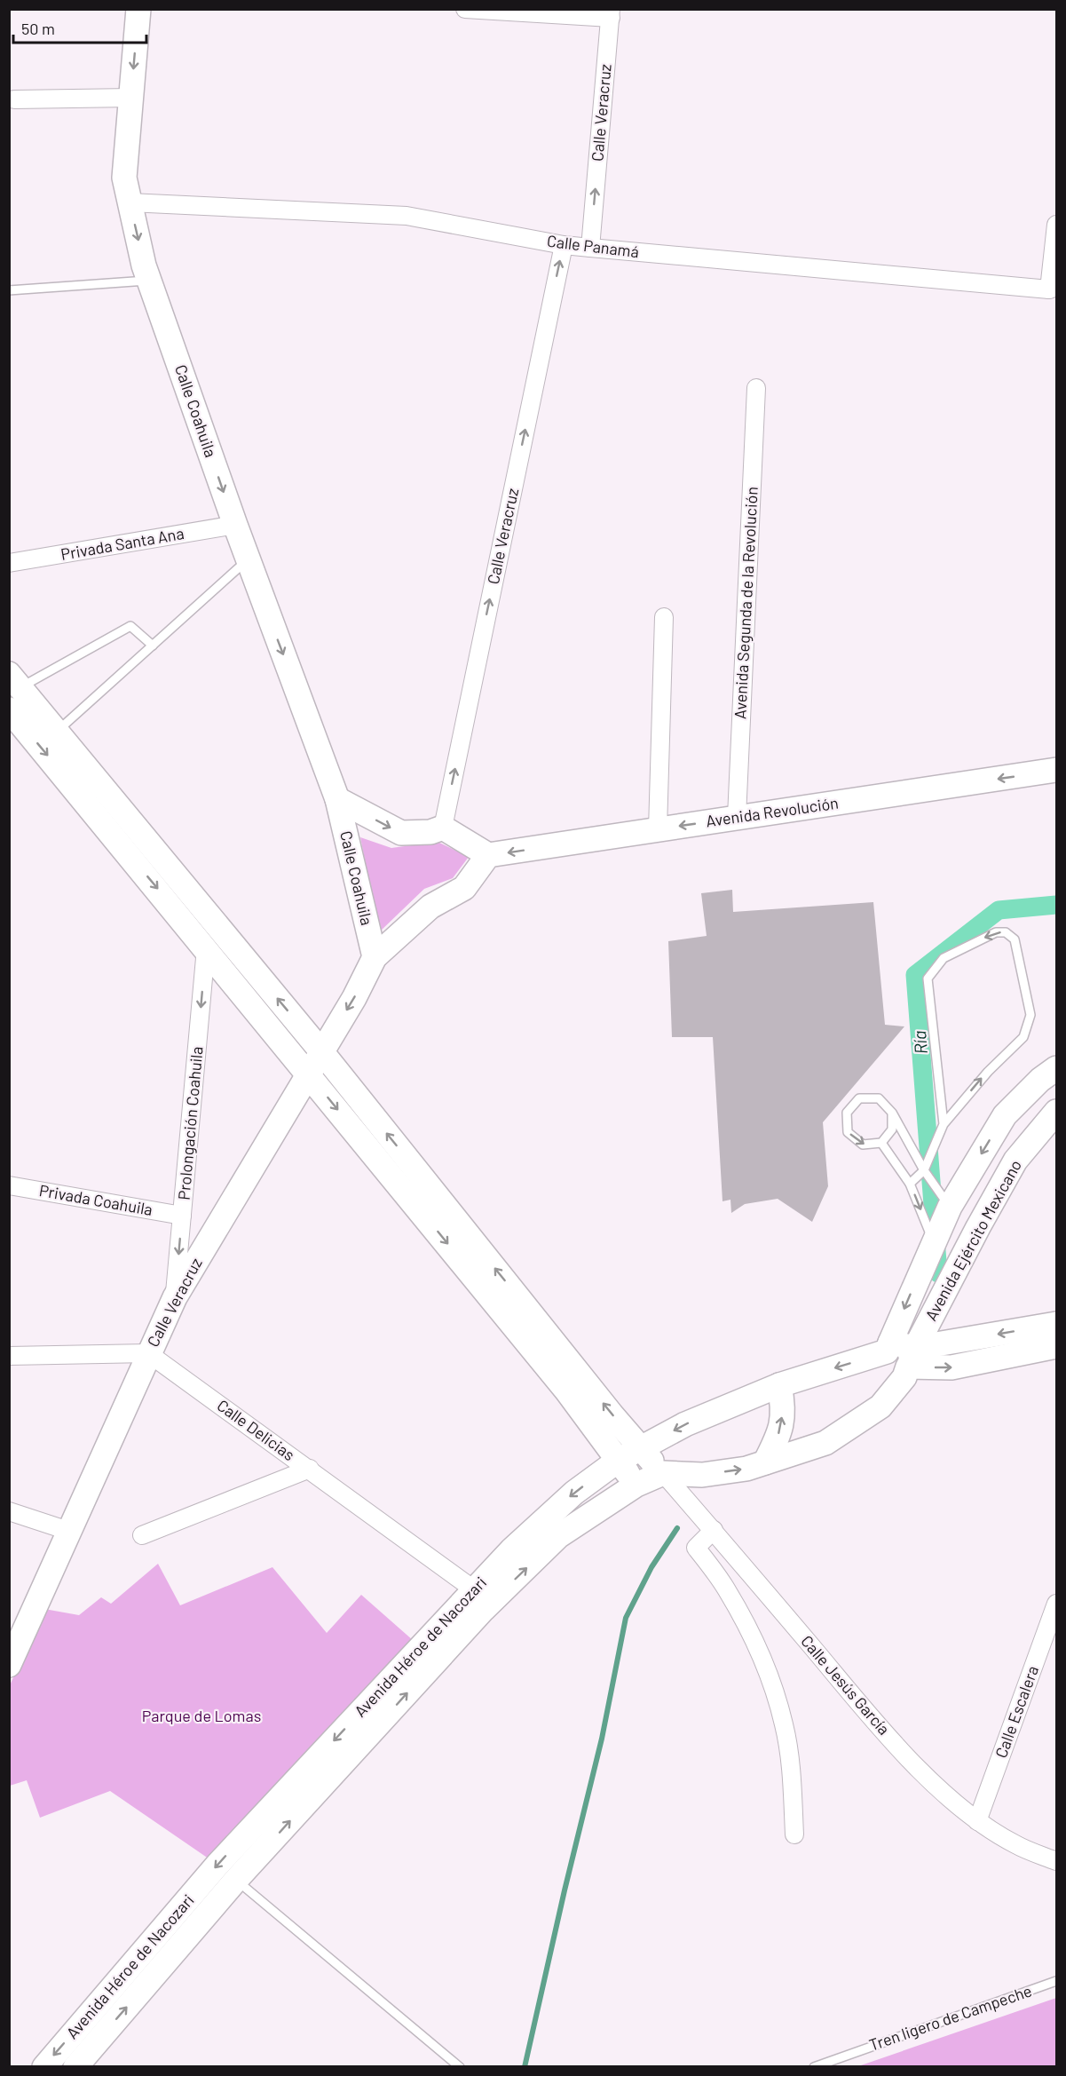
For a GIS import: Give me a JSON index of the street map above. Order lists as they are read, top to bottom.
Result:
{
  "streets": {
    "main road": [
      "Calle Veracruz",
      "Calle Coahuila",
      "Avenida Revolución",
      "Avenida Ejército Mexicano",
      "Avenida Héroe de Nacozari"
    ],
    "street": [
      "Calle Panamá",
      "Privada Santa Ana",
      "Avenida Segunda de la Revolución",
      "Prolongación Coahuila",
      "Privada Coahuila",
      "Calle Delicias",
      "Calle Jesús García",
      "Calle Escalera"
    ],
    "lane": ["Tren ligero de Campeche"]
  },
  "crossings": [
    ["Calle Veracruz", "Calle Panamá"],
    ["Calle Veracruz", "Calle Coahuila"],
    ["Calle Veracruz", "Prolongación Coahuila"],
    ["Calle Veracruz", "Calle Delicias"],
    ["Calle Panamá", "Calle Coahuila"],
    ["Calle Coahuila", "Privada Santa Ana"],
    ["Avenida Segunda de la Revolución", "Avenida Revolución"],
    ["Prolongación Coahuila", "Privada Coahuila"],
    ["Avenida Ejército Mexicano", "Avenida Héroe de Nacozari"],
    ["Calle Delicias", "Avenida Héroe de Nacozari"],
    ["Avenida Héroe de Nacozari", "Calle Jesús García"],
    ["Calle Jesús García", "Calle Escalera"]
  ],
  "one_way": ["Avenida Revolución", "Prolongación Coahuila"],
  "water": ["Ría"],
  "parks": ["Parque de Lomas"],
  "scale_bar": "50 m"
}
